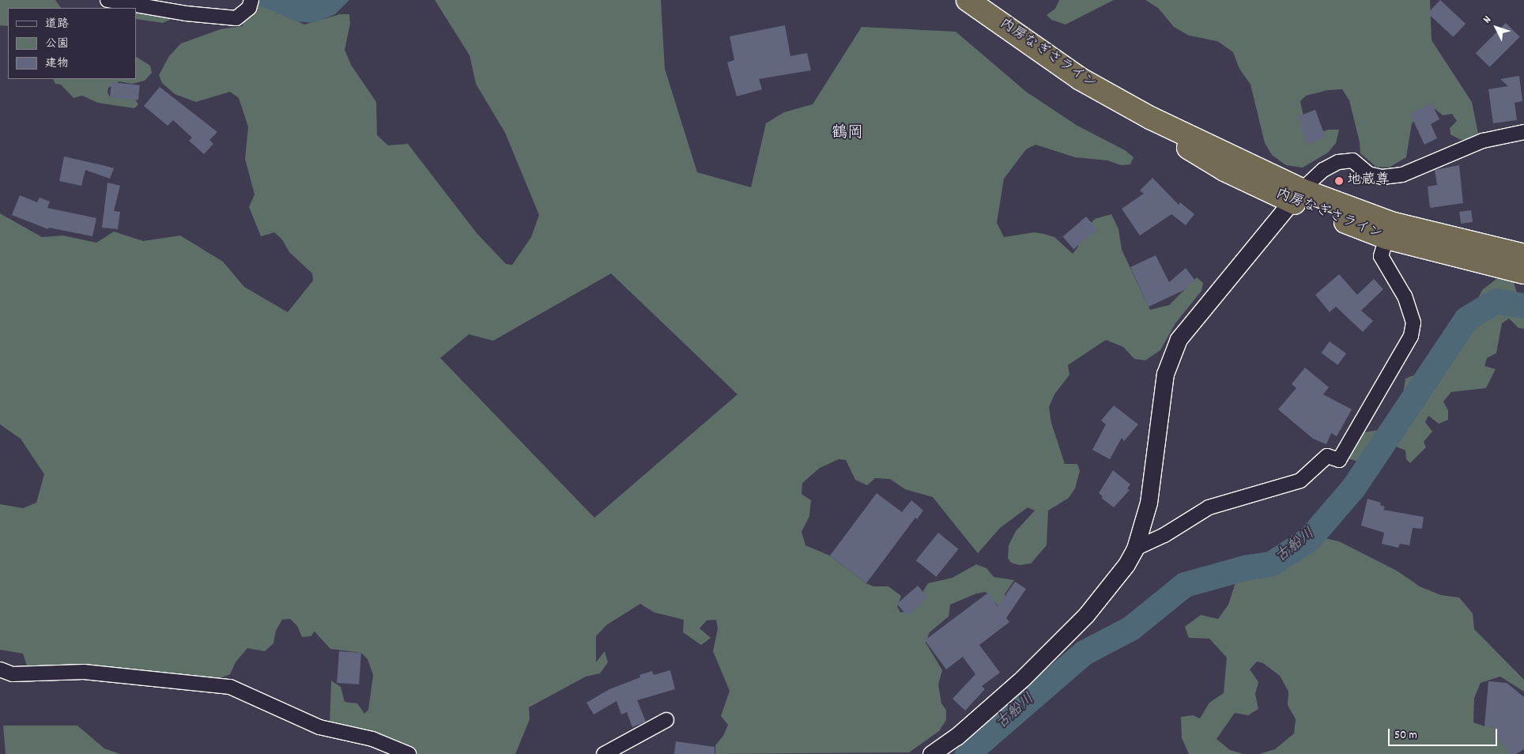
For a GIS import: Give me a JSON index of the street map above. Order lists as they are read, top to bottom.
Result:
{
  "streets": {
    "highway": ["内房なぎさライン"]
  },
  "districts": ["鶴岡"],
  "water": ["古船川"],
  "places": ["地蔵尊"],
  "legend": ["道路", "公園", "建物"],
  "scale_bar": "50 m",
  "north": "top left"
}
